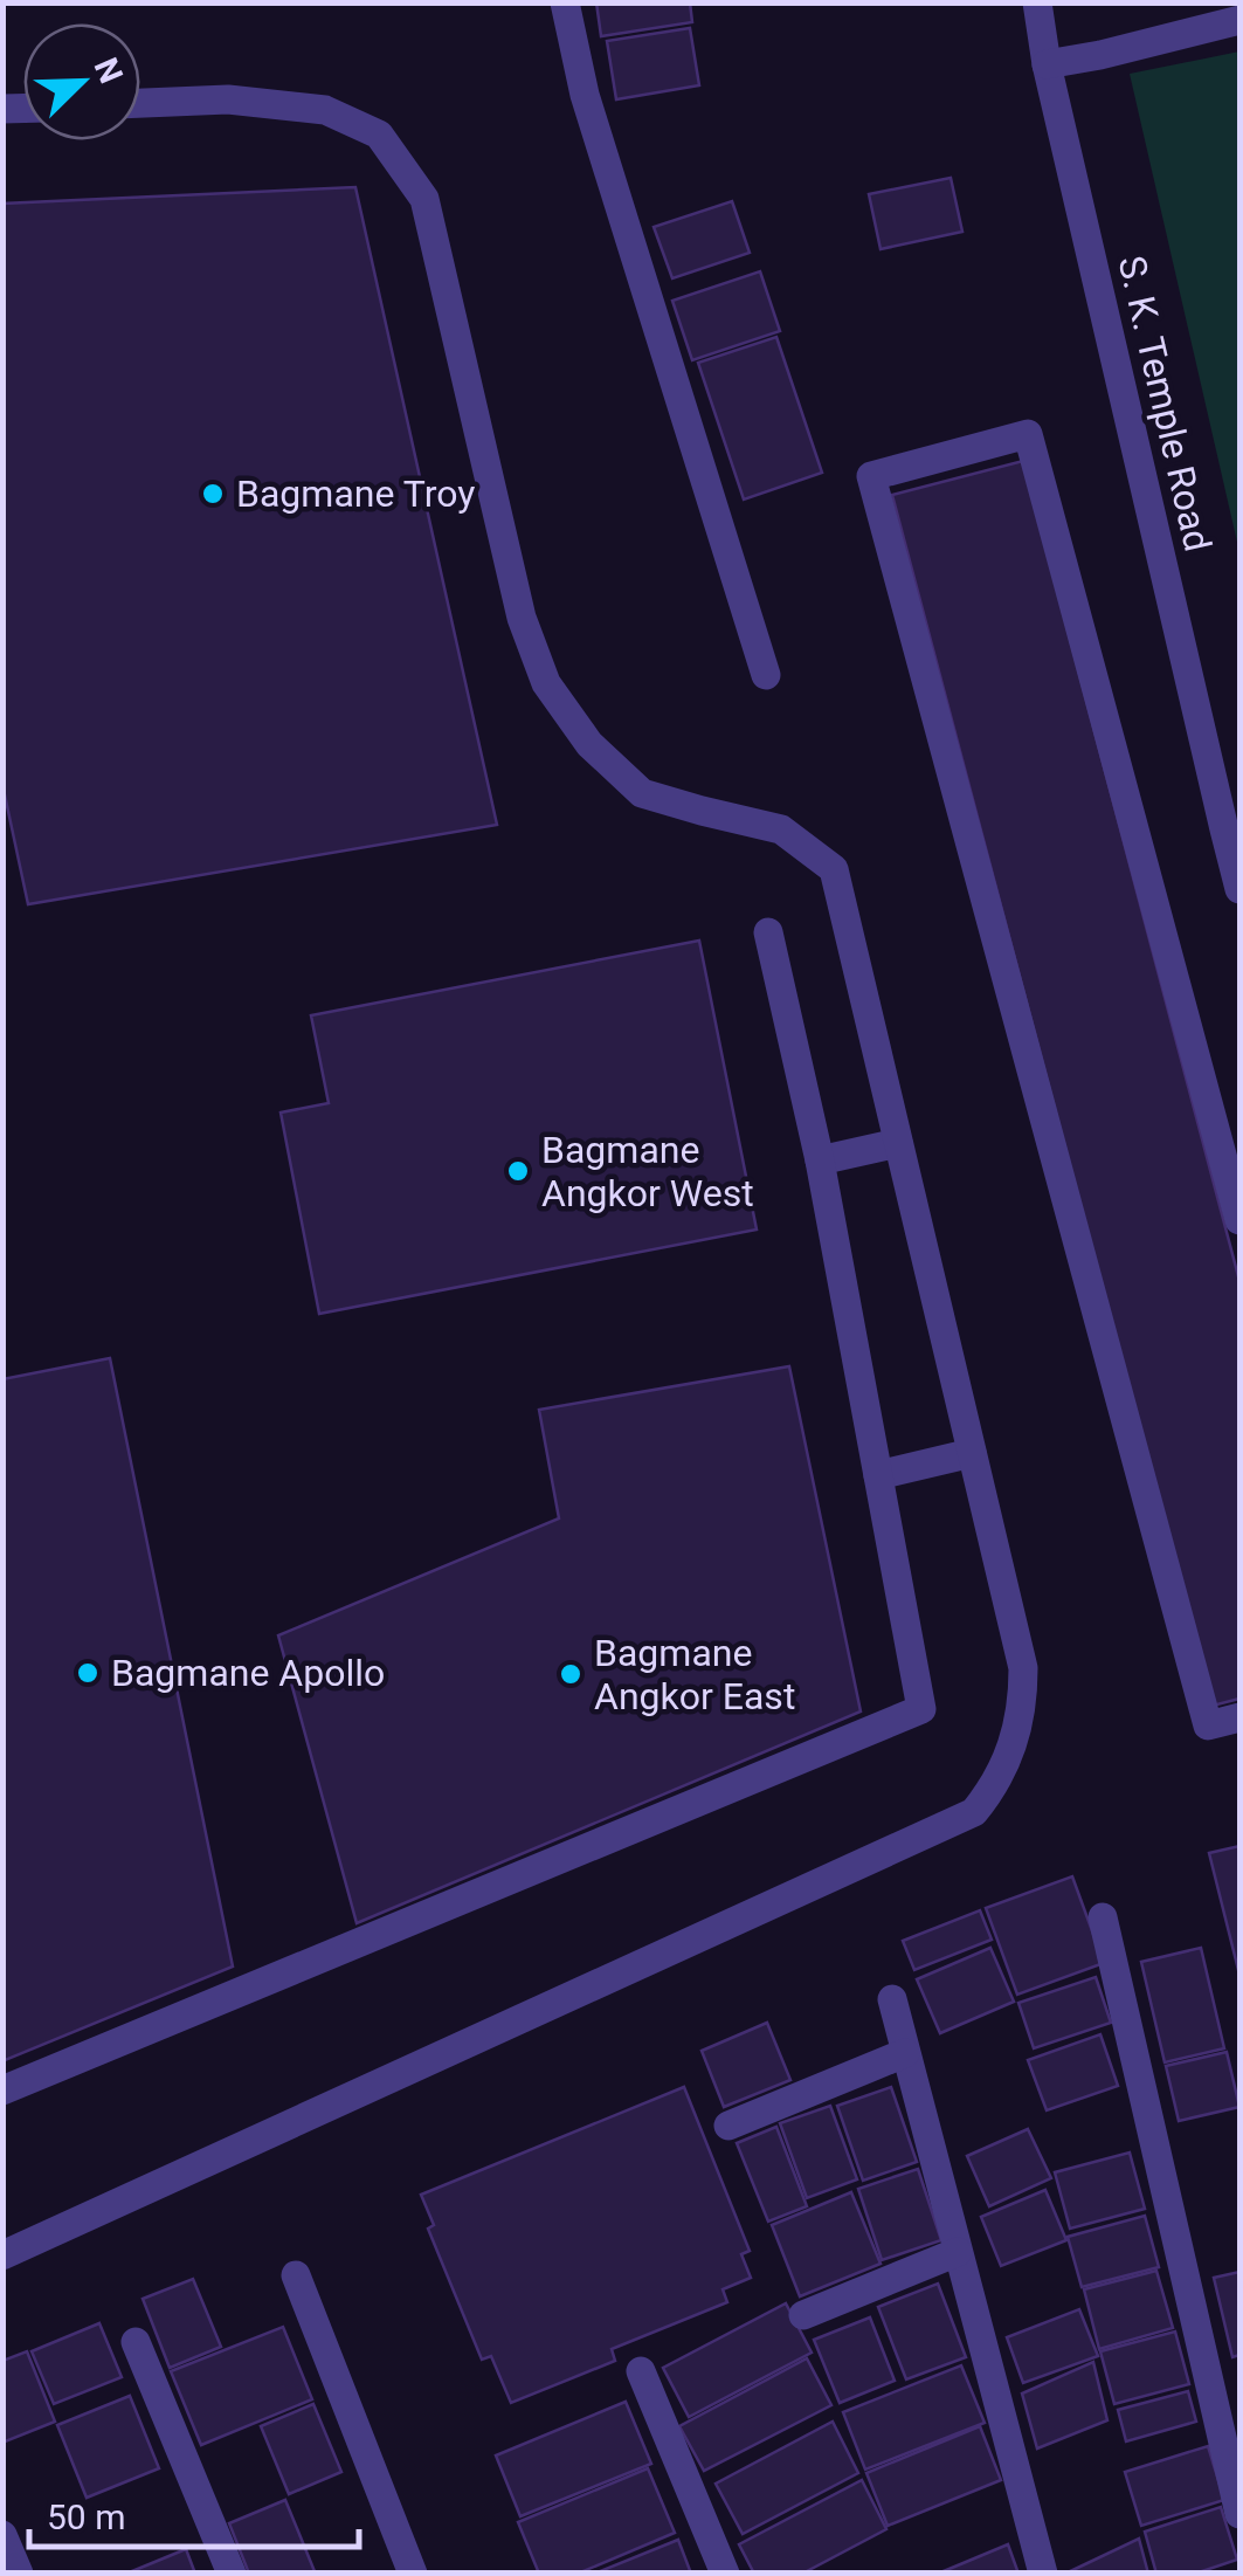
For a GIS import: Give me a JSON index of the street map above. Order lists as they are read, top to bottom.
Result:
{
  "streets": {
    "street": ["S. K. Temple Road"]
  },
  "places": [
    "Bagmane Troy",
    "Bagmane Angkor West",
    "Bagmane Apollo",
    "Bagmane Angkor East"
  ],
  "scale_bar": "50 m",
  "north": "top right"
}
